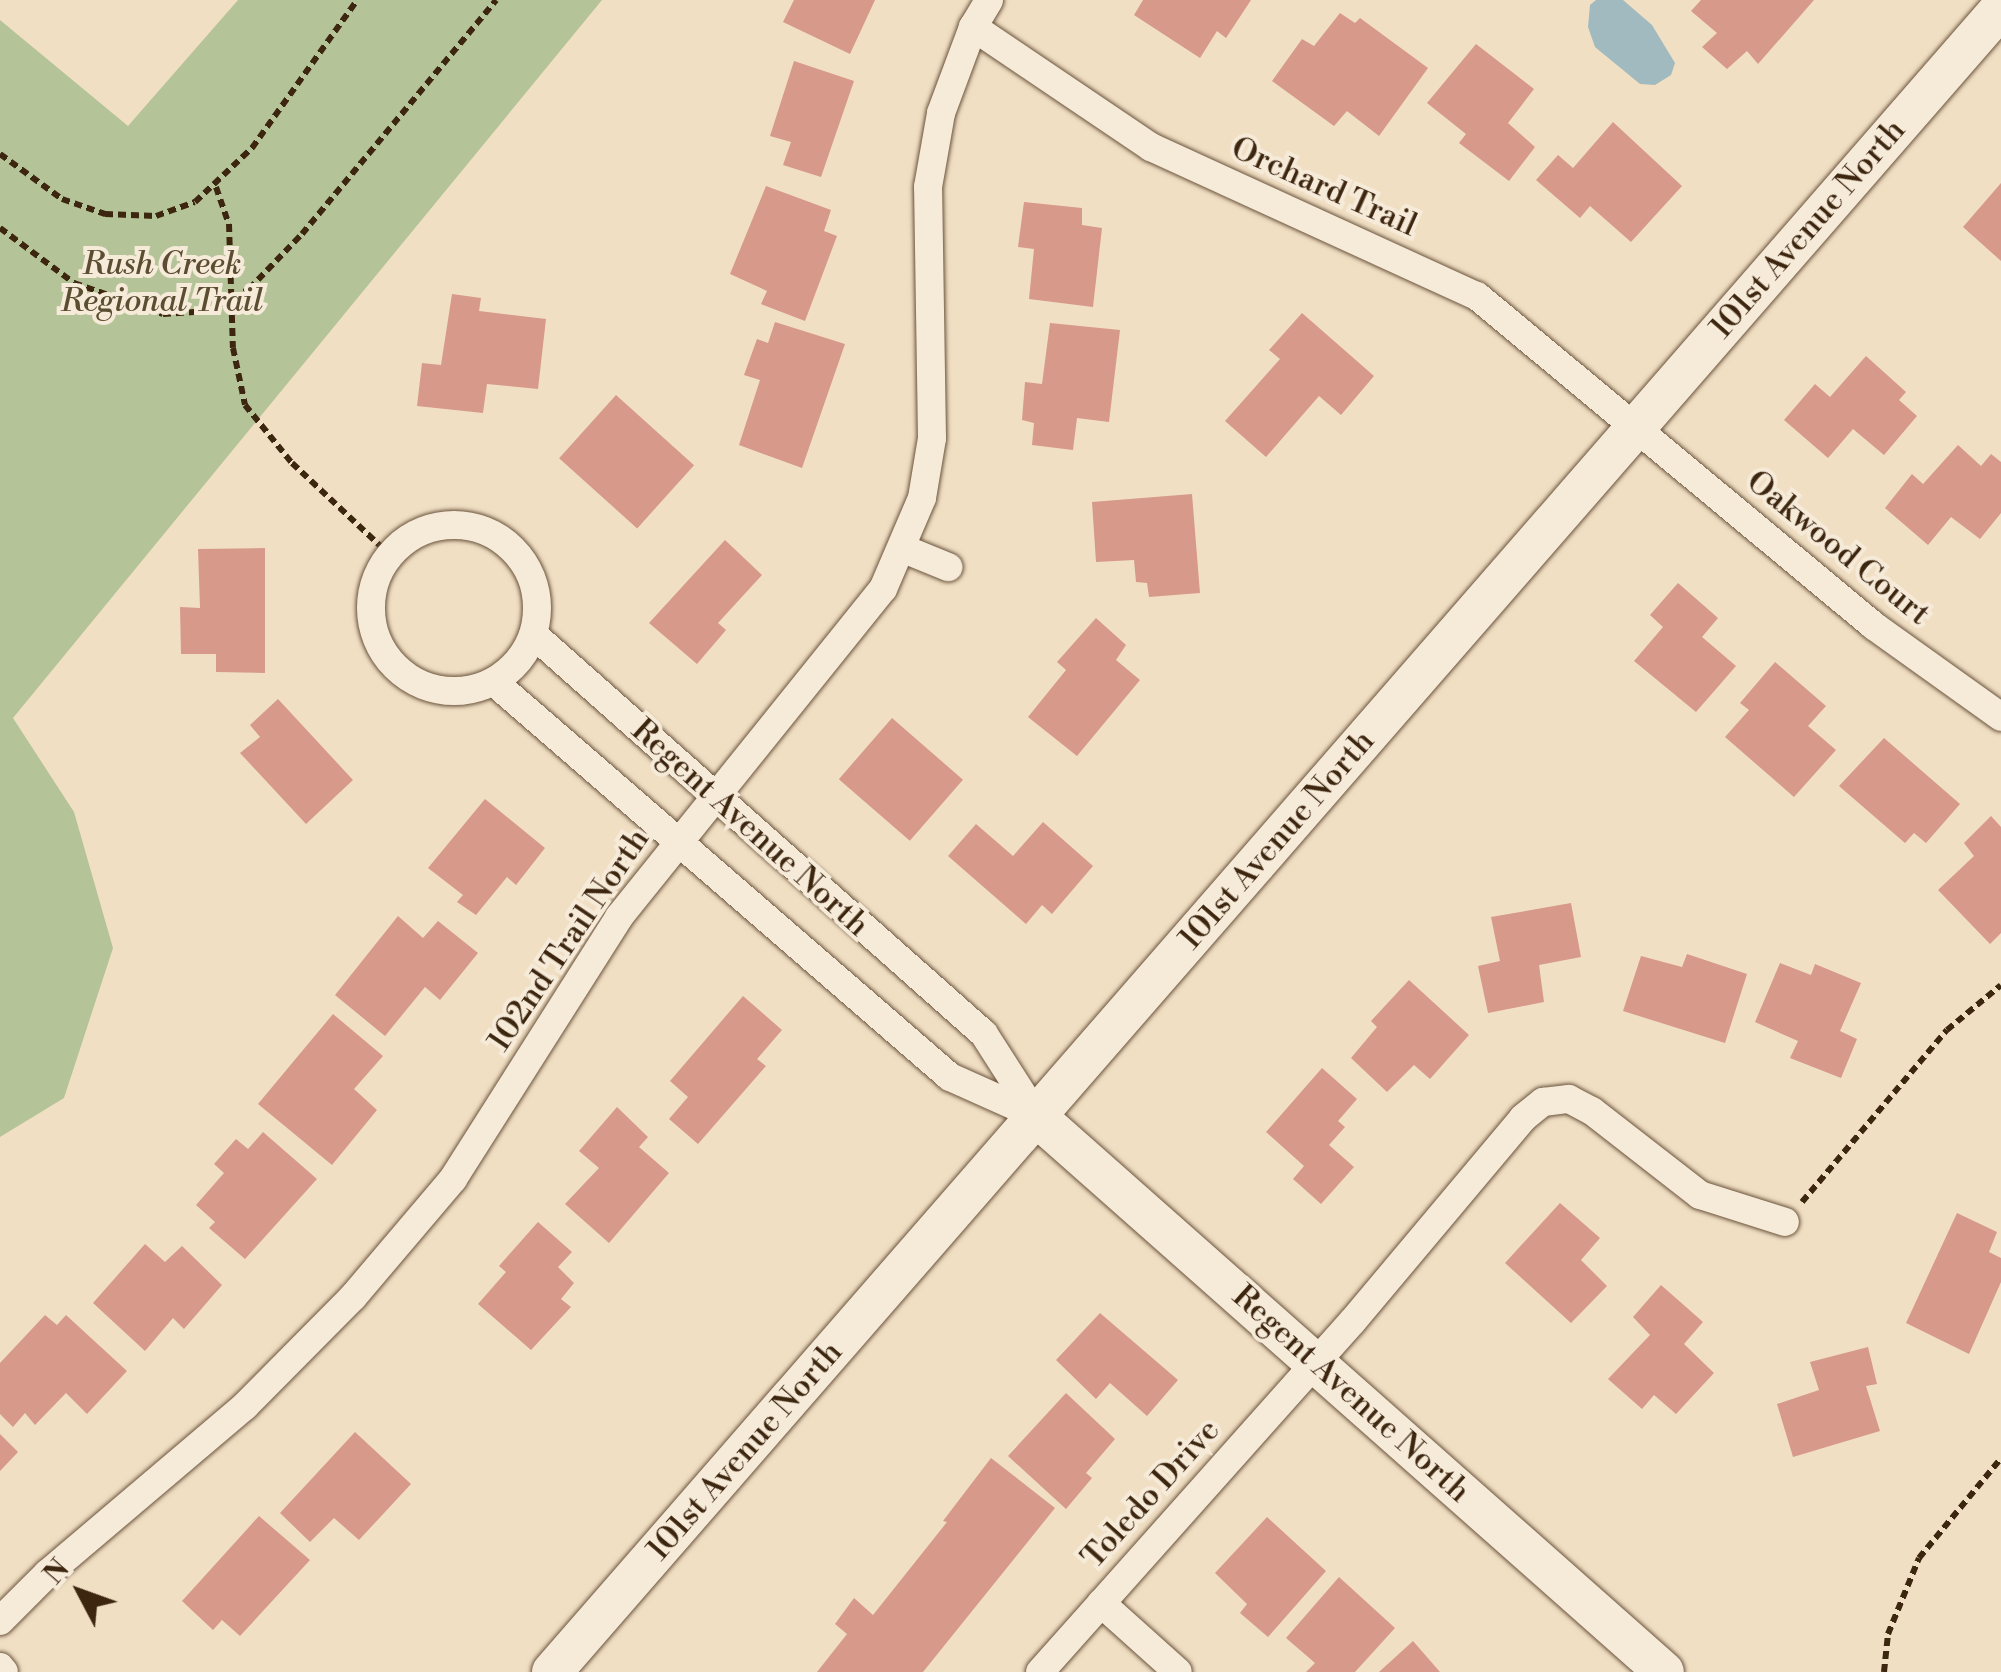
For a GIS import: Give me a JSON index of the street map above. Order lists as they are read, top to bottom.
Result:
{
  "streets": {
    "street": [
      "Orchard Trail",
      "101st Avenue North",
      "Oakwood Court",
      "Regent Avenue North",
      "102nd Trail North",
      "Toledo Drive"
    ]
  },
  "crossings": [
    ["Orchard Trail", "101st Avenue North"],
    ["Orchard Trail", "Oakwood Court"],
    ["Orchard Trail", "102nd Trail North"],
    ["101st Avenue North", "Oakwood Court"],
    ["101st Avenue North", "Regent Avenue North"],
    ["Regent Avenue North", "102nd Trail North"],
    ["Regent Avenue North", "Toledo Drive"]
  ],
  "parks": ["Rush Creek Regional Trail"],
  "north": "top left"
}
